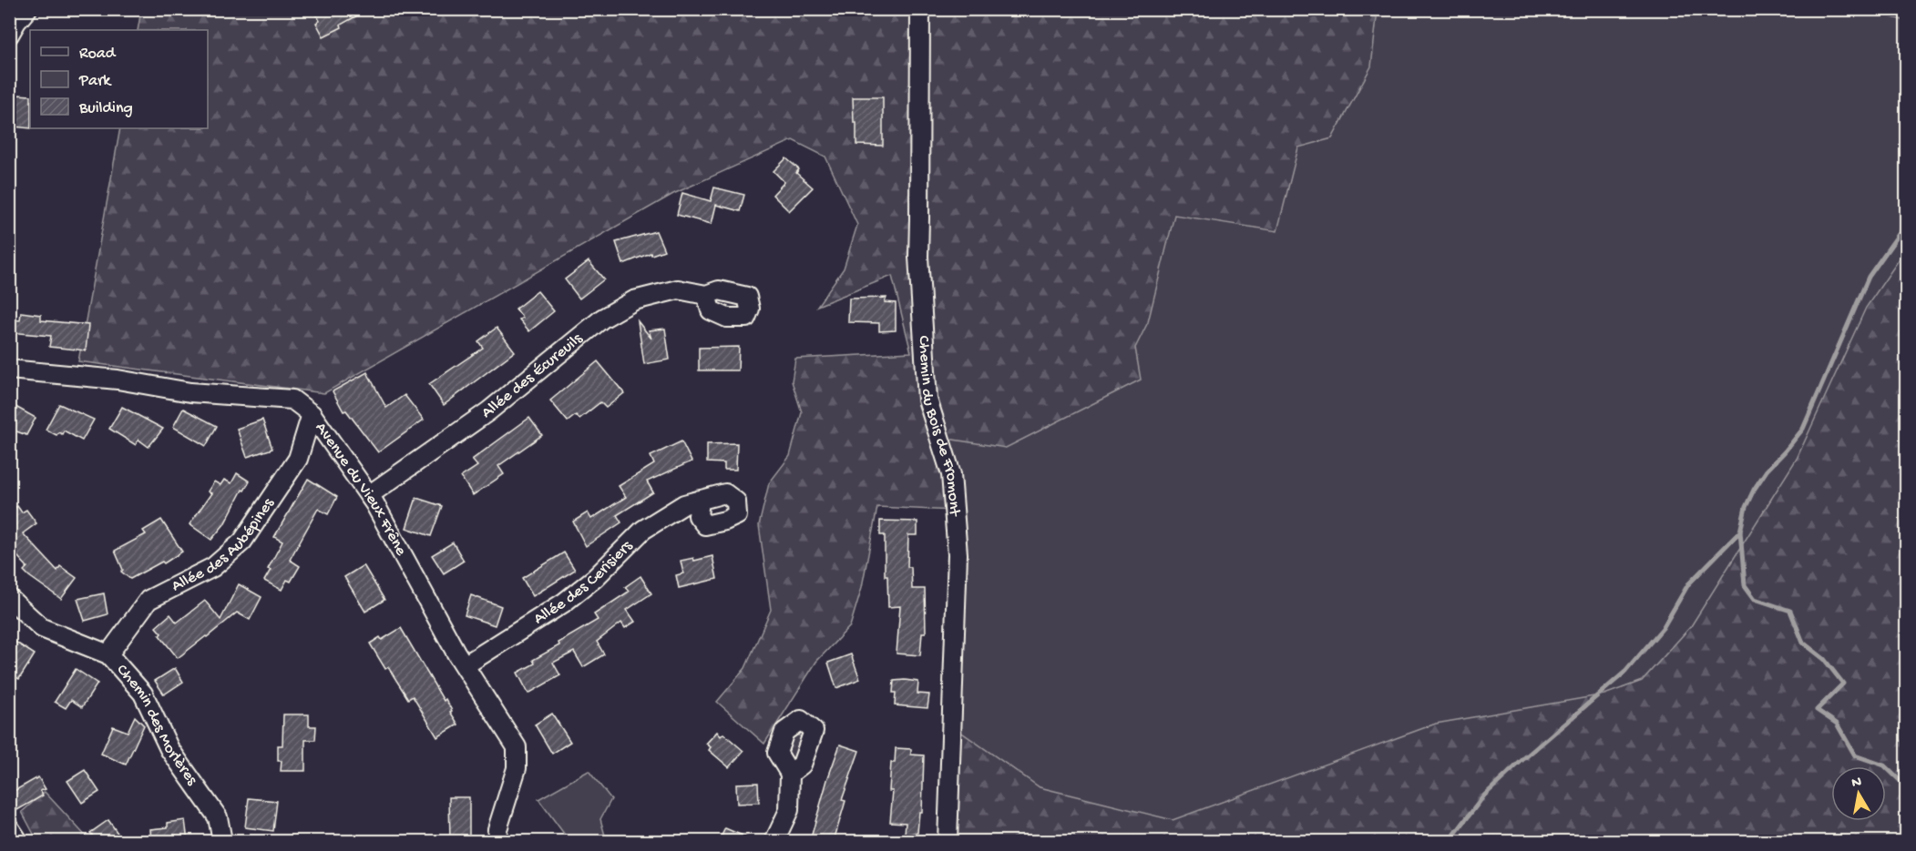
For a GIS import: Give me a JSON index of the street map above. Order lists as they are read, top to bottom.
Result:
{
  "streets": {
    "street": [
      "Allée des Écureuils",
      "Chemin du Bois de Fromont",
      "Avenue du Vieux Frêne",
      "Allée des Aubépines",
      "Allée des Cerisiers",
      "Chemin des Morlères"
    ]
  },
  "crossings": [
    ["Allée des Écureuils", "Avenue du Vieux Frêne"],
    ["Avenue du Vieux Frêne", "Allée des Aubépines"],
    ["Avenue du Vieux Frêne", "Allée des Cerisiers"],
    ["Allée des Aubépines", "Chemin des Morlères"]
  ],
  "legend": ["Road", "Park", "Building"],
  "north": "top"
}
